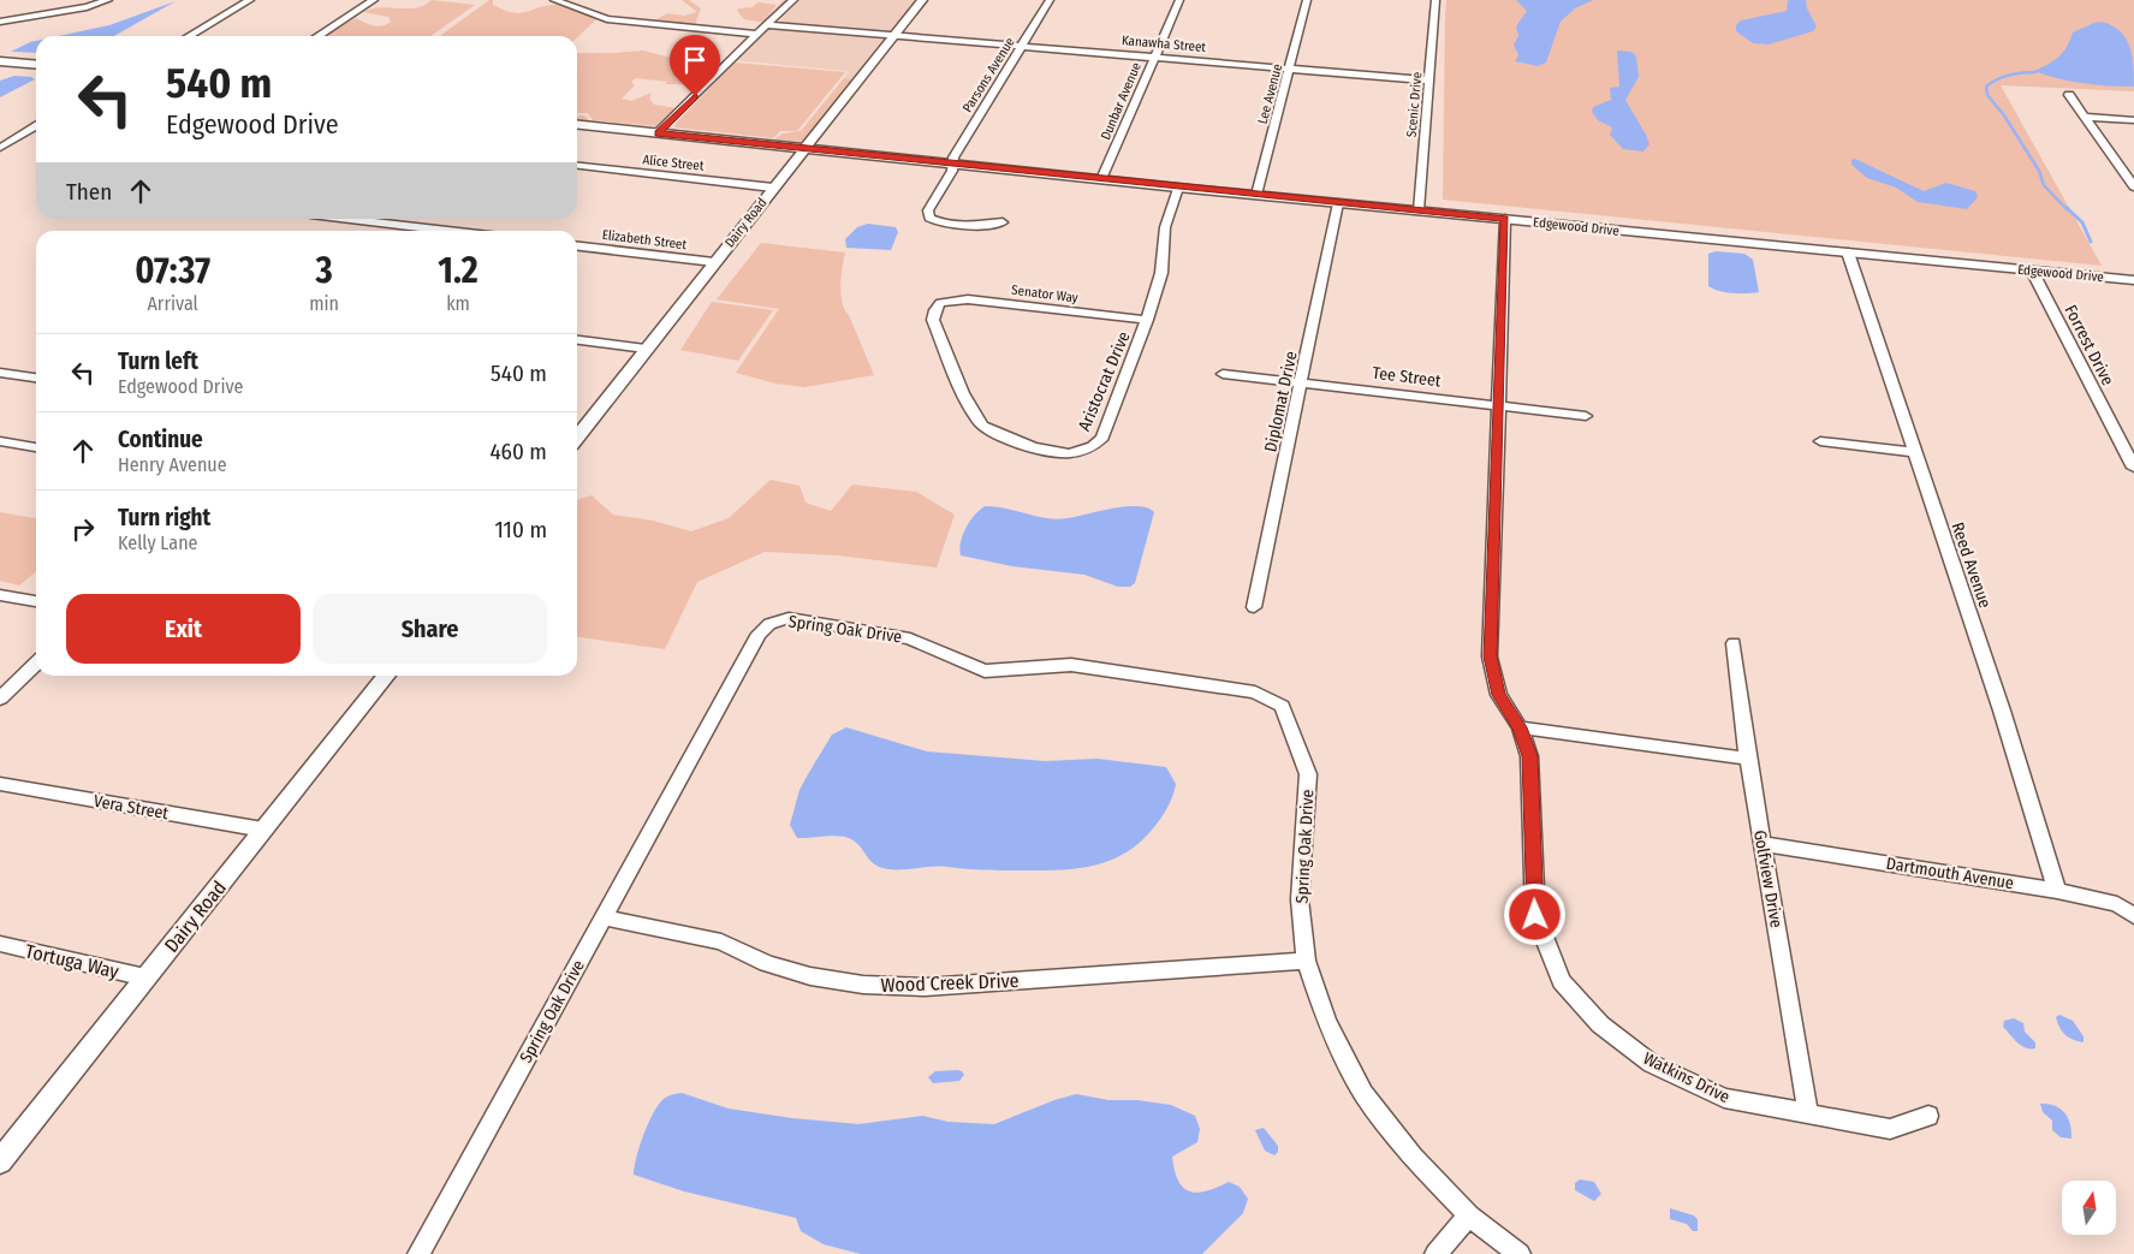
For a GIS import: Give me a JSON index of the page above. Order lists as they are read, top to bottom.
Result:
{
  "streets": {
    "street": [
      "Kanawha Street",
      "Parsons Avenue",
      "Lee Avenue",
      "Dunbar Avenue",
      "Scenic Drive",
      "Alice Street",
      "Dairy Road",
      "Edgewood Drive",
      "Elizabeth Street",
      "Senator Way",
      "Forrest Drive",
      "Tee Street",
      "Aristocrat Drive",
      "Diplomat Drive",
      "Reed Avenue",
      "Spring Oak Drive",
      "Vera Street",
      "Dartmouth Avenue",
      "Golfview Drive",
      "Tortuga Way",
      "Wood Creek Drive",
      "Watkins Drive"
    ]
  },
  "crossings": [
    ["Kanawha Street", "Parsons Avenue"],
    ["Kanawha Street", "Lee Avenue"],
    ["Kanawha Street", "Dunbar Avenue"],
    ["Kanawha Street", "Scenic Drive"],
    ["Kanawha Street", "Dairy Road"],
    ["Parsons Avenue", "Edgewood Drive"],
    ["Lee Avenue", "Edgewood Drive"],
    ["Dunbar Avenue", "Edgewood Drive"],
    ["Scenic Drive", "Edgewood Drive"],
    ["Alice Street", "Dairy Road"],
    ["Dairy Road", "Edgewood Drive"],
    ["Dairy Road", "Elizabeth Street"],
    ["Dairy Road", "Vera Street"],
    ["Dairy Road", "Tortuga Way"],
    ["Edgewood Drive", "Forrest Drive"],
    ["Edgewood Drive", "Aristocrat Drive"],
    ["Edgewood Drive", "Diplomat Drive"],
    ["Edgewood Drive", "Reed Avenue"],
    ["Edgewood Drive", "Watkins Drive"],
    ["Senator Way", "Aristocrat Drive"],
    ["Tee Street", "Diplomat Drive"],
    ["Tee Street", "Watkins Drive"],
    ["Reed Avenue", "Dartmouth Avenue"],
    ["Spring Oak Drive", "Wood Creek Drive"],
    ["Dartmouth Avenue", "Golfview Drive"],
    ["Golfview Drive", "Watkins Drive"]
  ],
  "north": "top",
  "page": {
    "turn": ["540 m", "Edgewood Drive"],
    "then": "Then",
    "eta": [
      "07:37",
      "Arrival",
      "3",
      "min",
      "1.2",
      "km"
    ],
    "list": [
      {
        "name": "Turn left",
        "note": "Edgewood Drive",
        "value": "540 m"
      },
      {
        "name": "Continue",
        "note": "Henry Avenue",
        "value": "460 m"
      },
      {
        "name": "Turn right",
        "note": "Kelly Lane",
        "value": "110 m"
      }
    ],
    "buttons": ["Exit", "Share"]
  }
}
